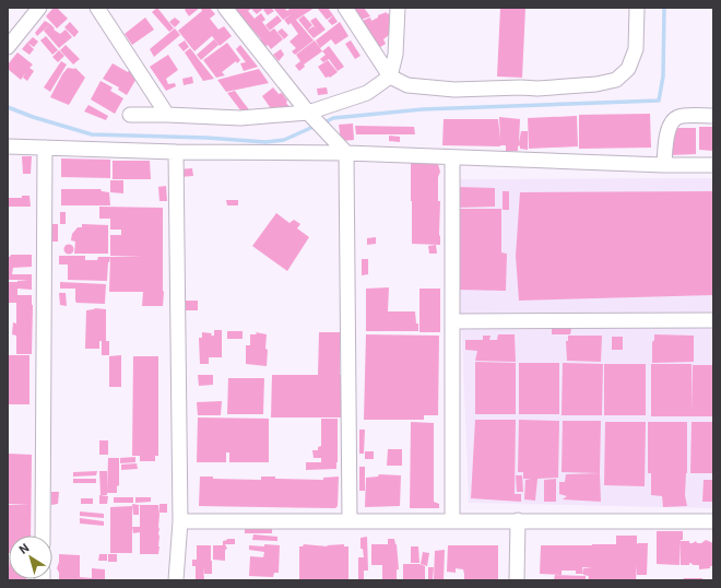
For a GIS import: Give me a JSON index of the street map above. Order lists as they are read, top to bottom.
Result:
{
  "north": "top left"
}
